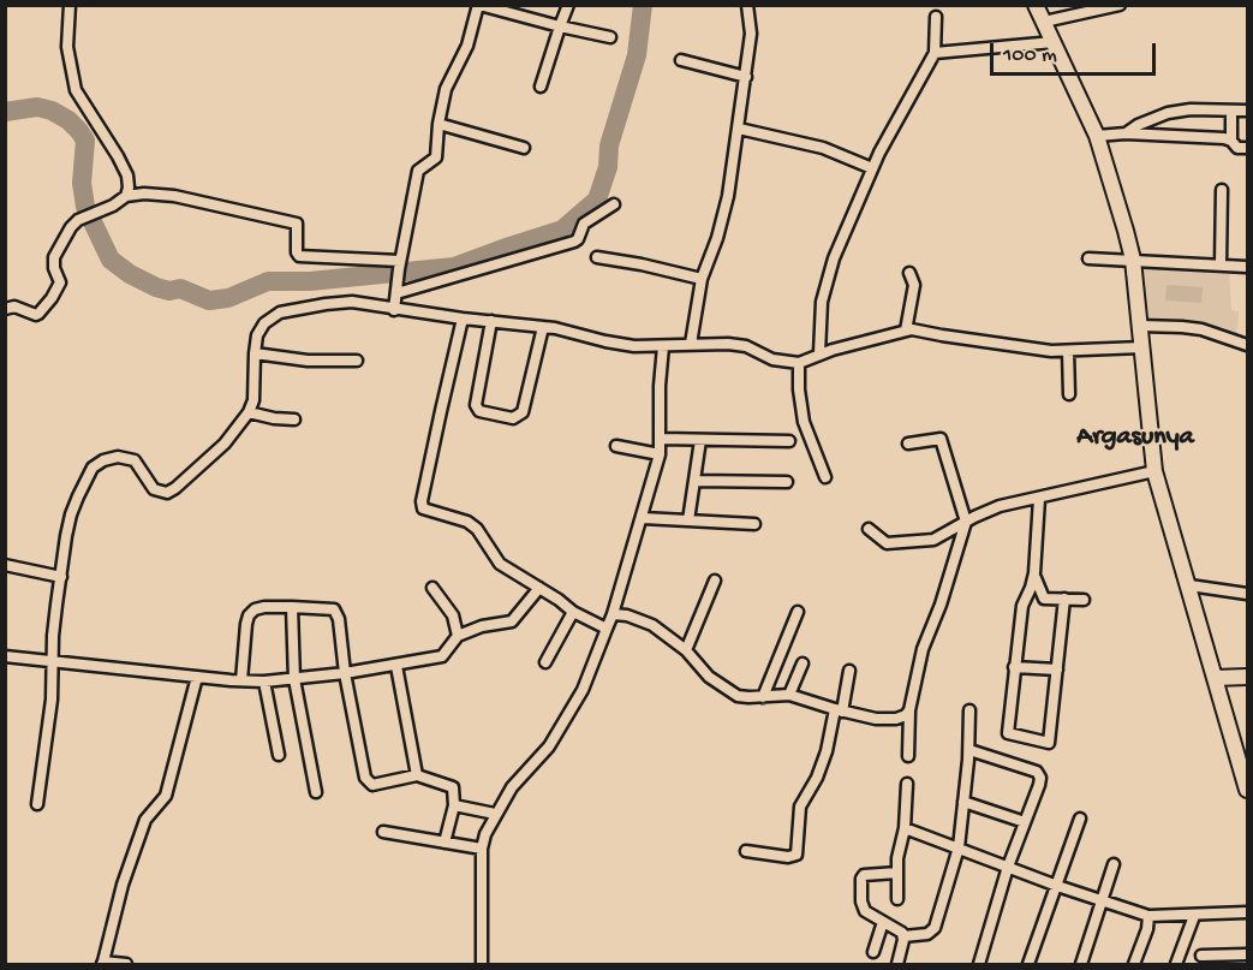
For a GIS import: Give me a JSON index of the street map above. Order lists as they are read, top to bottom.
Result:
{
  "districts": ["Argasunya"],
  "scale_bar": "100 m"
}
